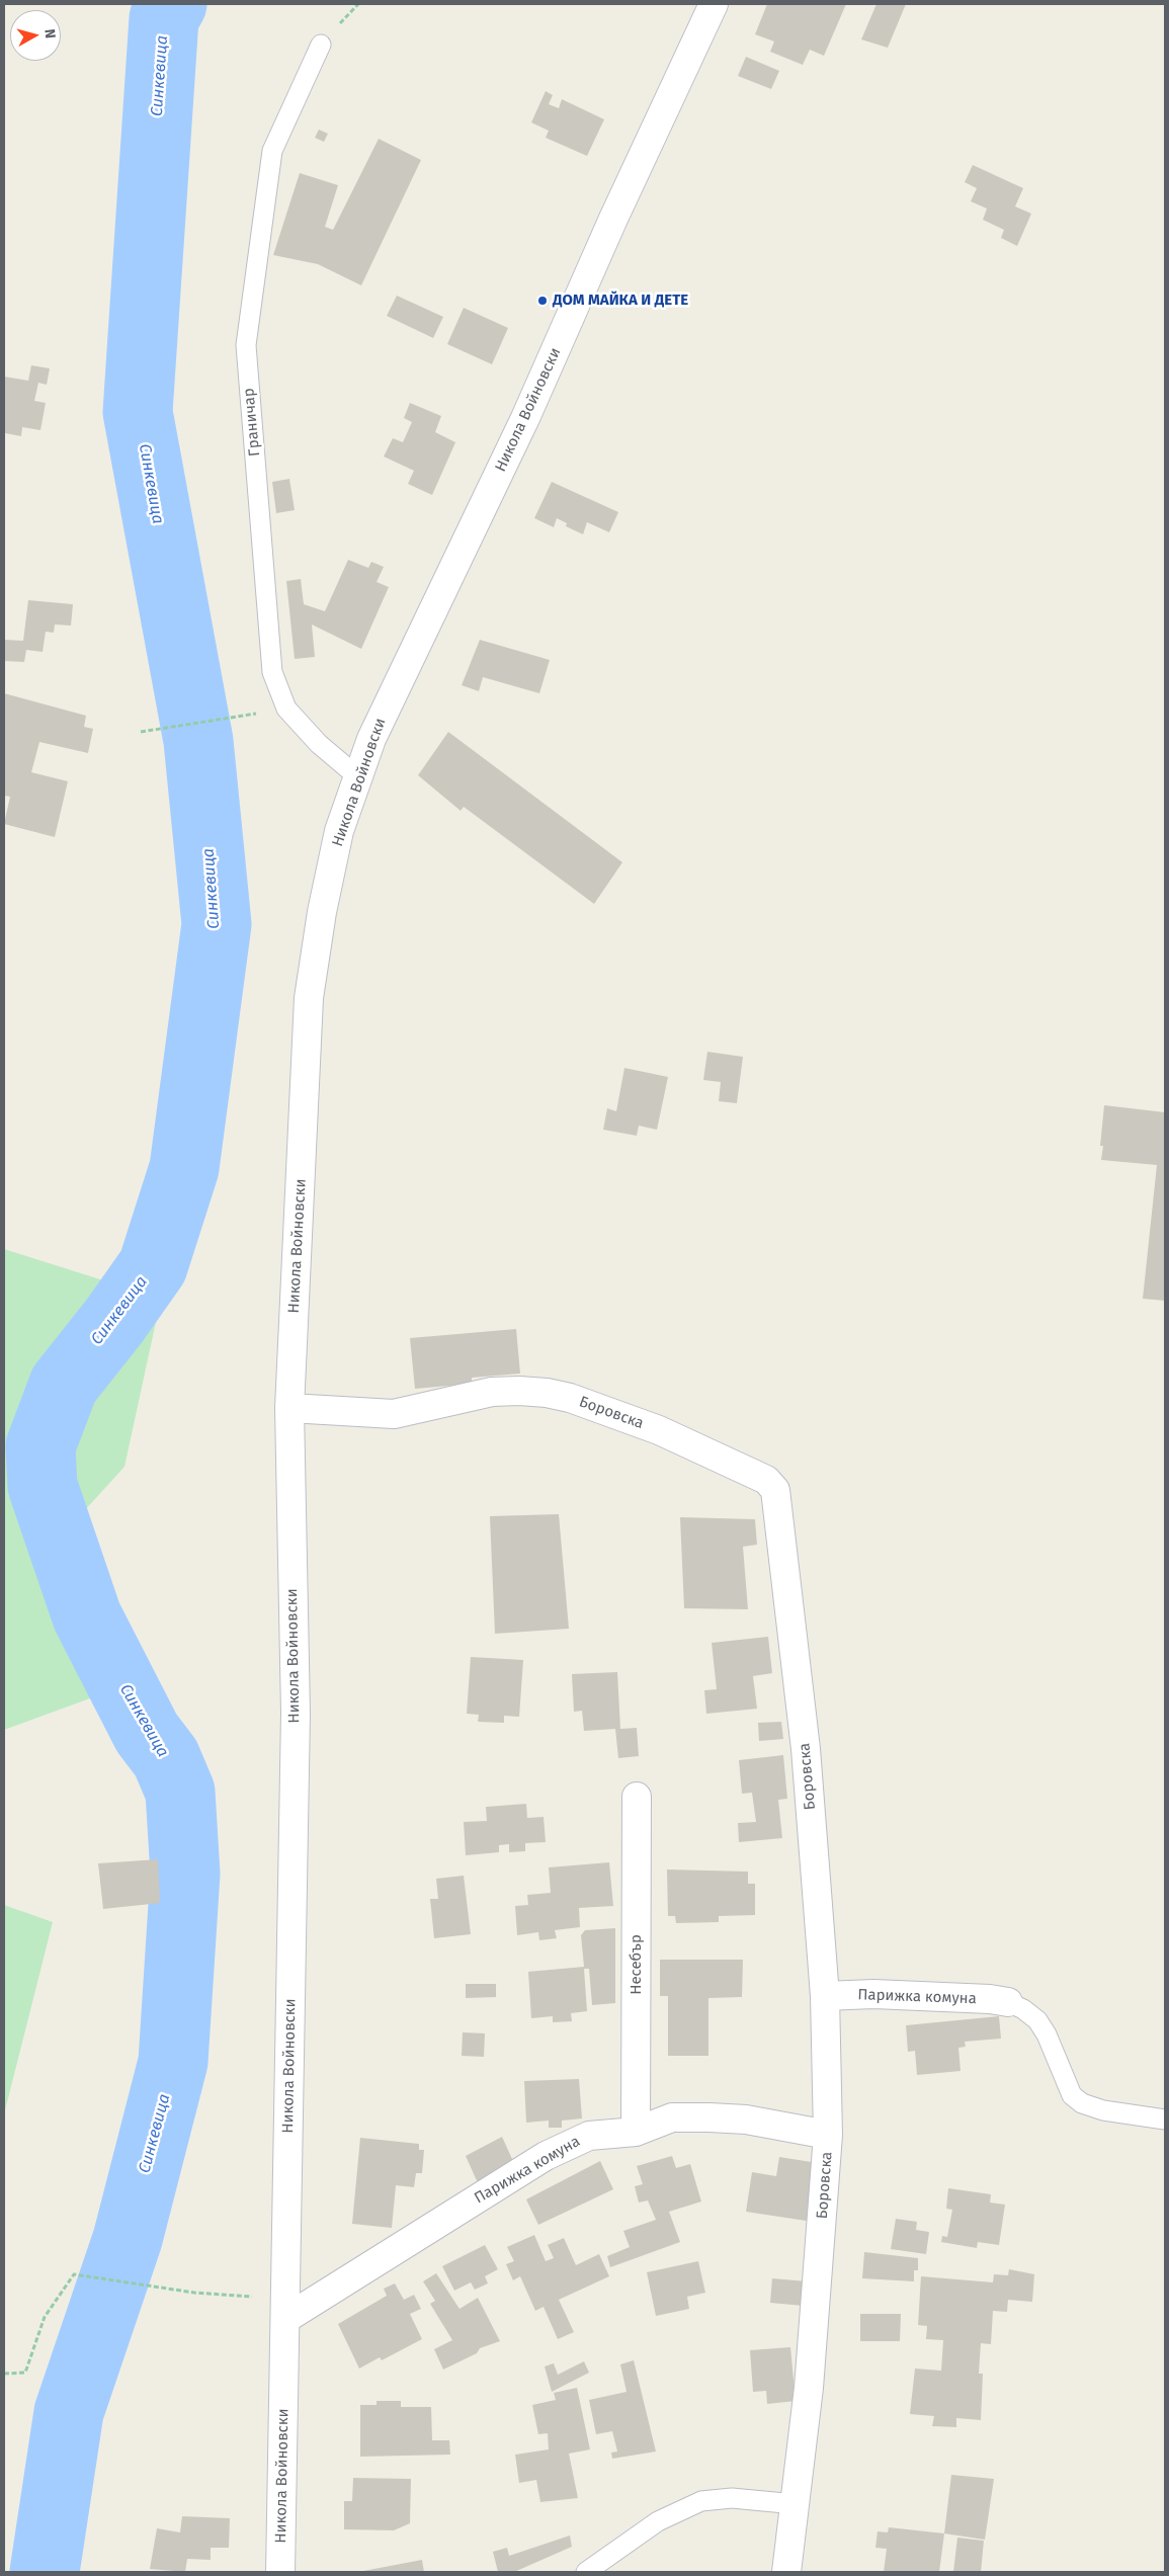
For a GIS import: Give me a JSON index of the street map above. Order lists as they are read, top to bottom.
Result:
{
  "streets": {
    "street": [
      "Никола Войновски",
      "Боровска",
      "Несебър",
      "Парижка комуна"
    ],
    "lane": ["Граничар"]
  },
  "crossings": [
    ["Никола Войновски", "Граничар"],
    ["Никола Войновски", "Боровска"],
    ["Никола Войновски", "Парижка комуна"],
    ["Боровска", "Парижка комуна"],
    ["Несебър", "Парижка комуна"]
  ],
  "water": ["Синкевица"],
  "places": ["ДОМ МАЙКА И ДЕТЕ"],
  "north": "right"
}
